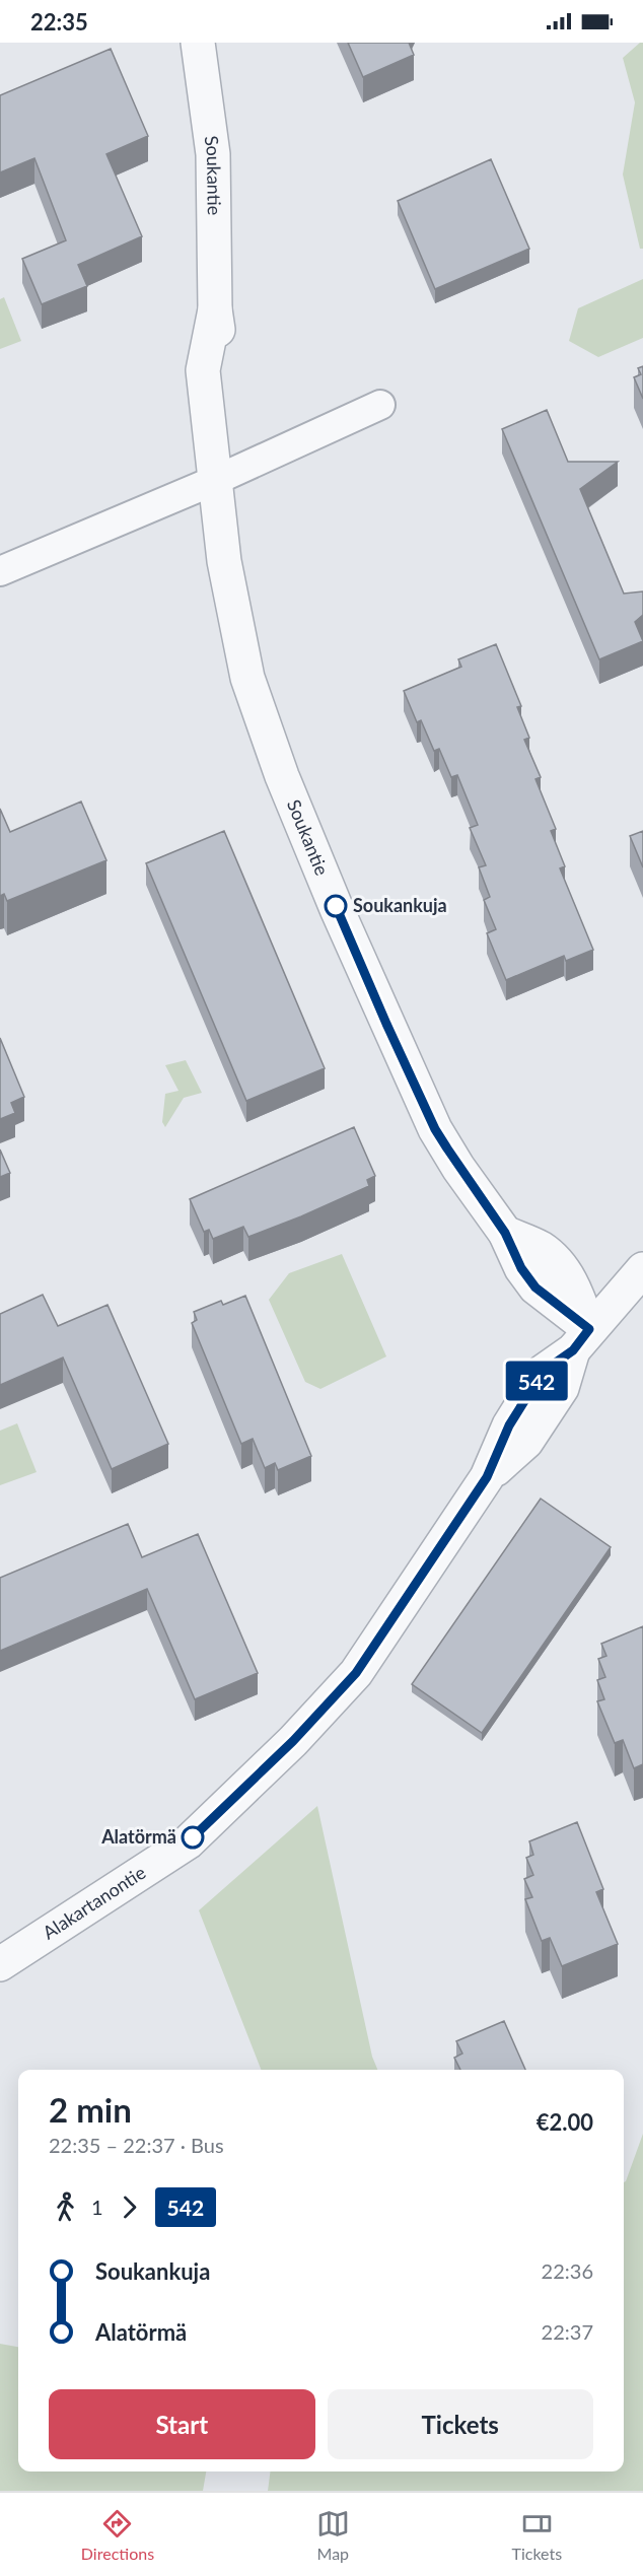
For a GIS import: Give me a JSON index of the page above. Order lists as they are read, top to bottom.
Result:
{
  "streets": {
    "street": ["Soukantie", "Alakartanontie"]
  },
  "crossings": [
    ["Soukantie", "Alakartanontie"]
  ],
  "places": ["Soukankuja", "Alatörmä"],
  "lines": ["bus line 542"],
  "page": {
    "status": "22:35",
    "on_map": "542",
    "heading": ["2 min", "22:35 – 22:37 · Bus", "€2.00"],
    "legs": ["1", "542"],
    "list": [
      {
        "name": "Soukankuja",
        "value": "22:36"
      },
      {
        "name": "Alatörmä",
        "value": "22:37"
      }
    ],
    "buttons": ["Start", "Tickets"],
    "tabs": ["Directions", "Map", "Tickets"]
  }
}
